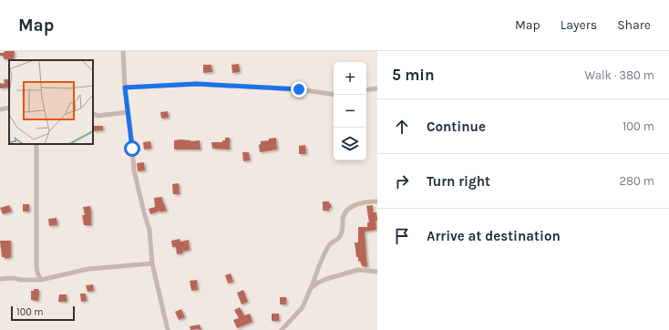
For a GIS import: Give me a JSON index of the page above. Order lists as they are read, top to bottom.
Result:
{
  "scale_bar": "100 m",
  "page": {
    "header": "Map",
    "nav": ["Map", "Layers", "Share"],
    "heading": ["5 min", "Walk · 380 m"],
    "map_buttons": ["+", "−"],
    "list": [
      ["Continue", "100 m"],
      ["Turn right", "280 m"],
      "Arrive at destination"
    ],
    "scale": "100 m"
  }
}
